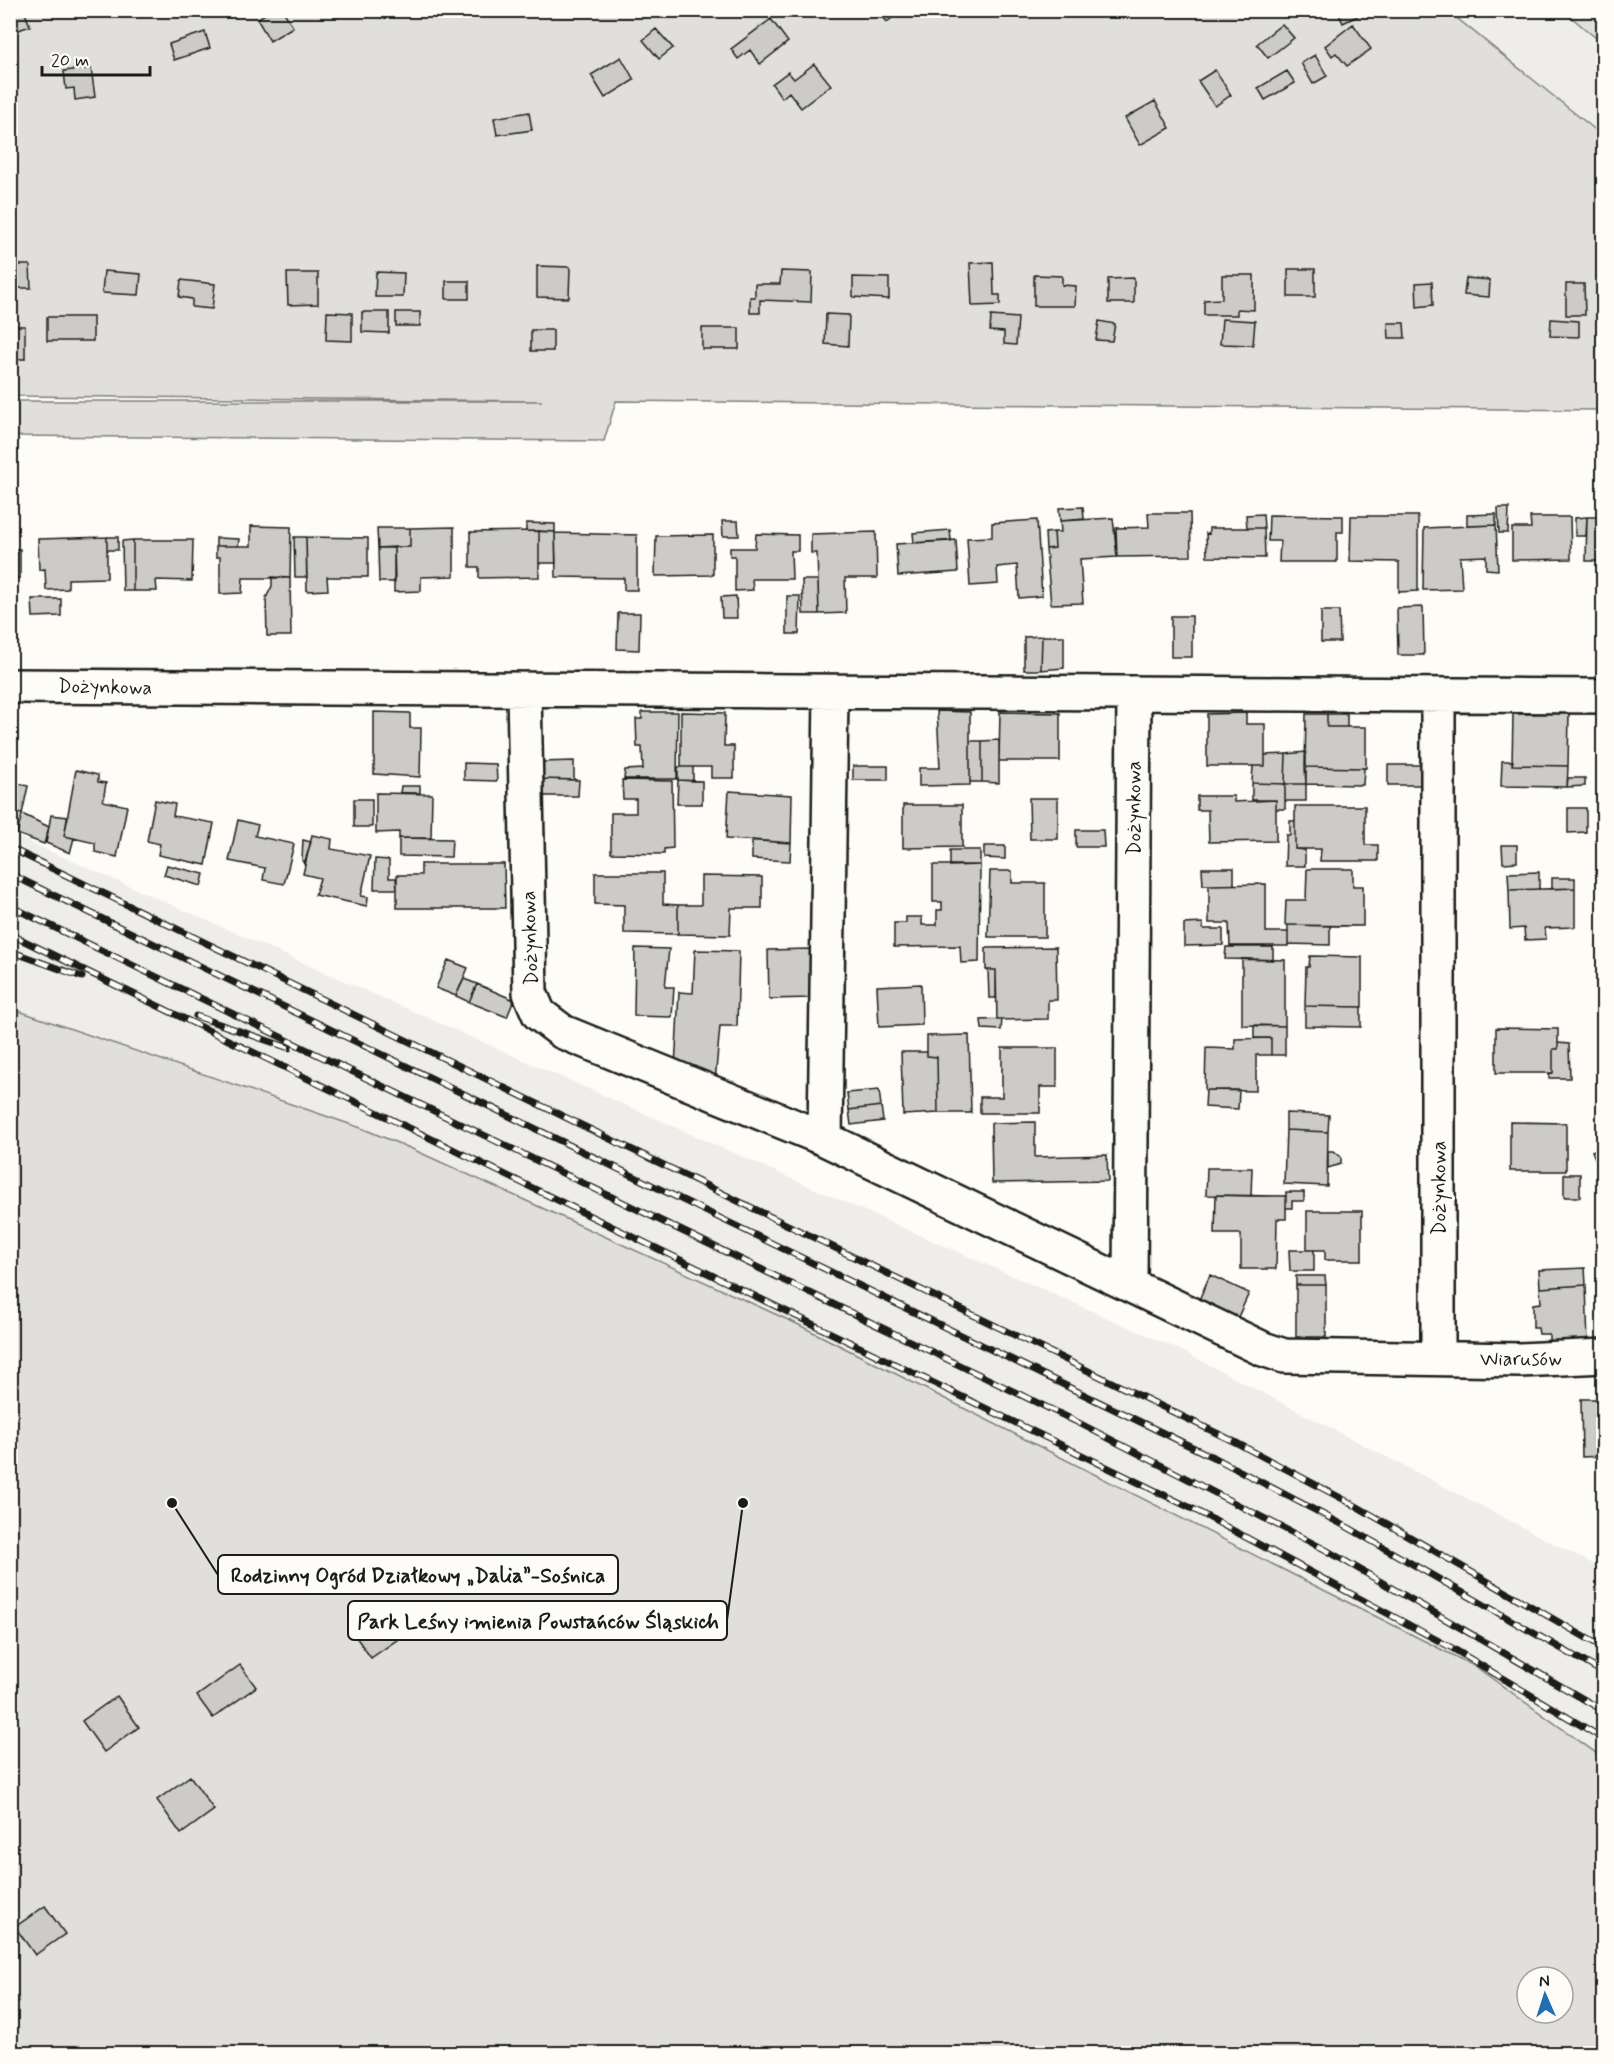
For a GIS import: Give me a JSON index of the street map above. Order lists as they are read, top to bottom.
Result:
{
  "streets": {
    "street": ["Dożynkowa", "Wiarusów"]
  },
  "crossings": [
    ["Dożynkowa", "Wiarusów"]
  ],
  "places": ["Rodzinny Ogród Działkowy „Dalia”-Sośnica", "Park Leśny imienia Powstańców Śląskich"],
  "scale_bar": "20 m",
  "north": "top"
}
